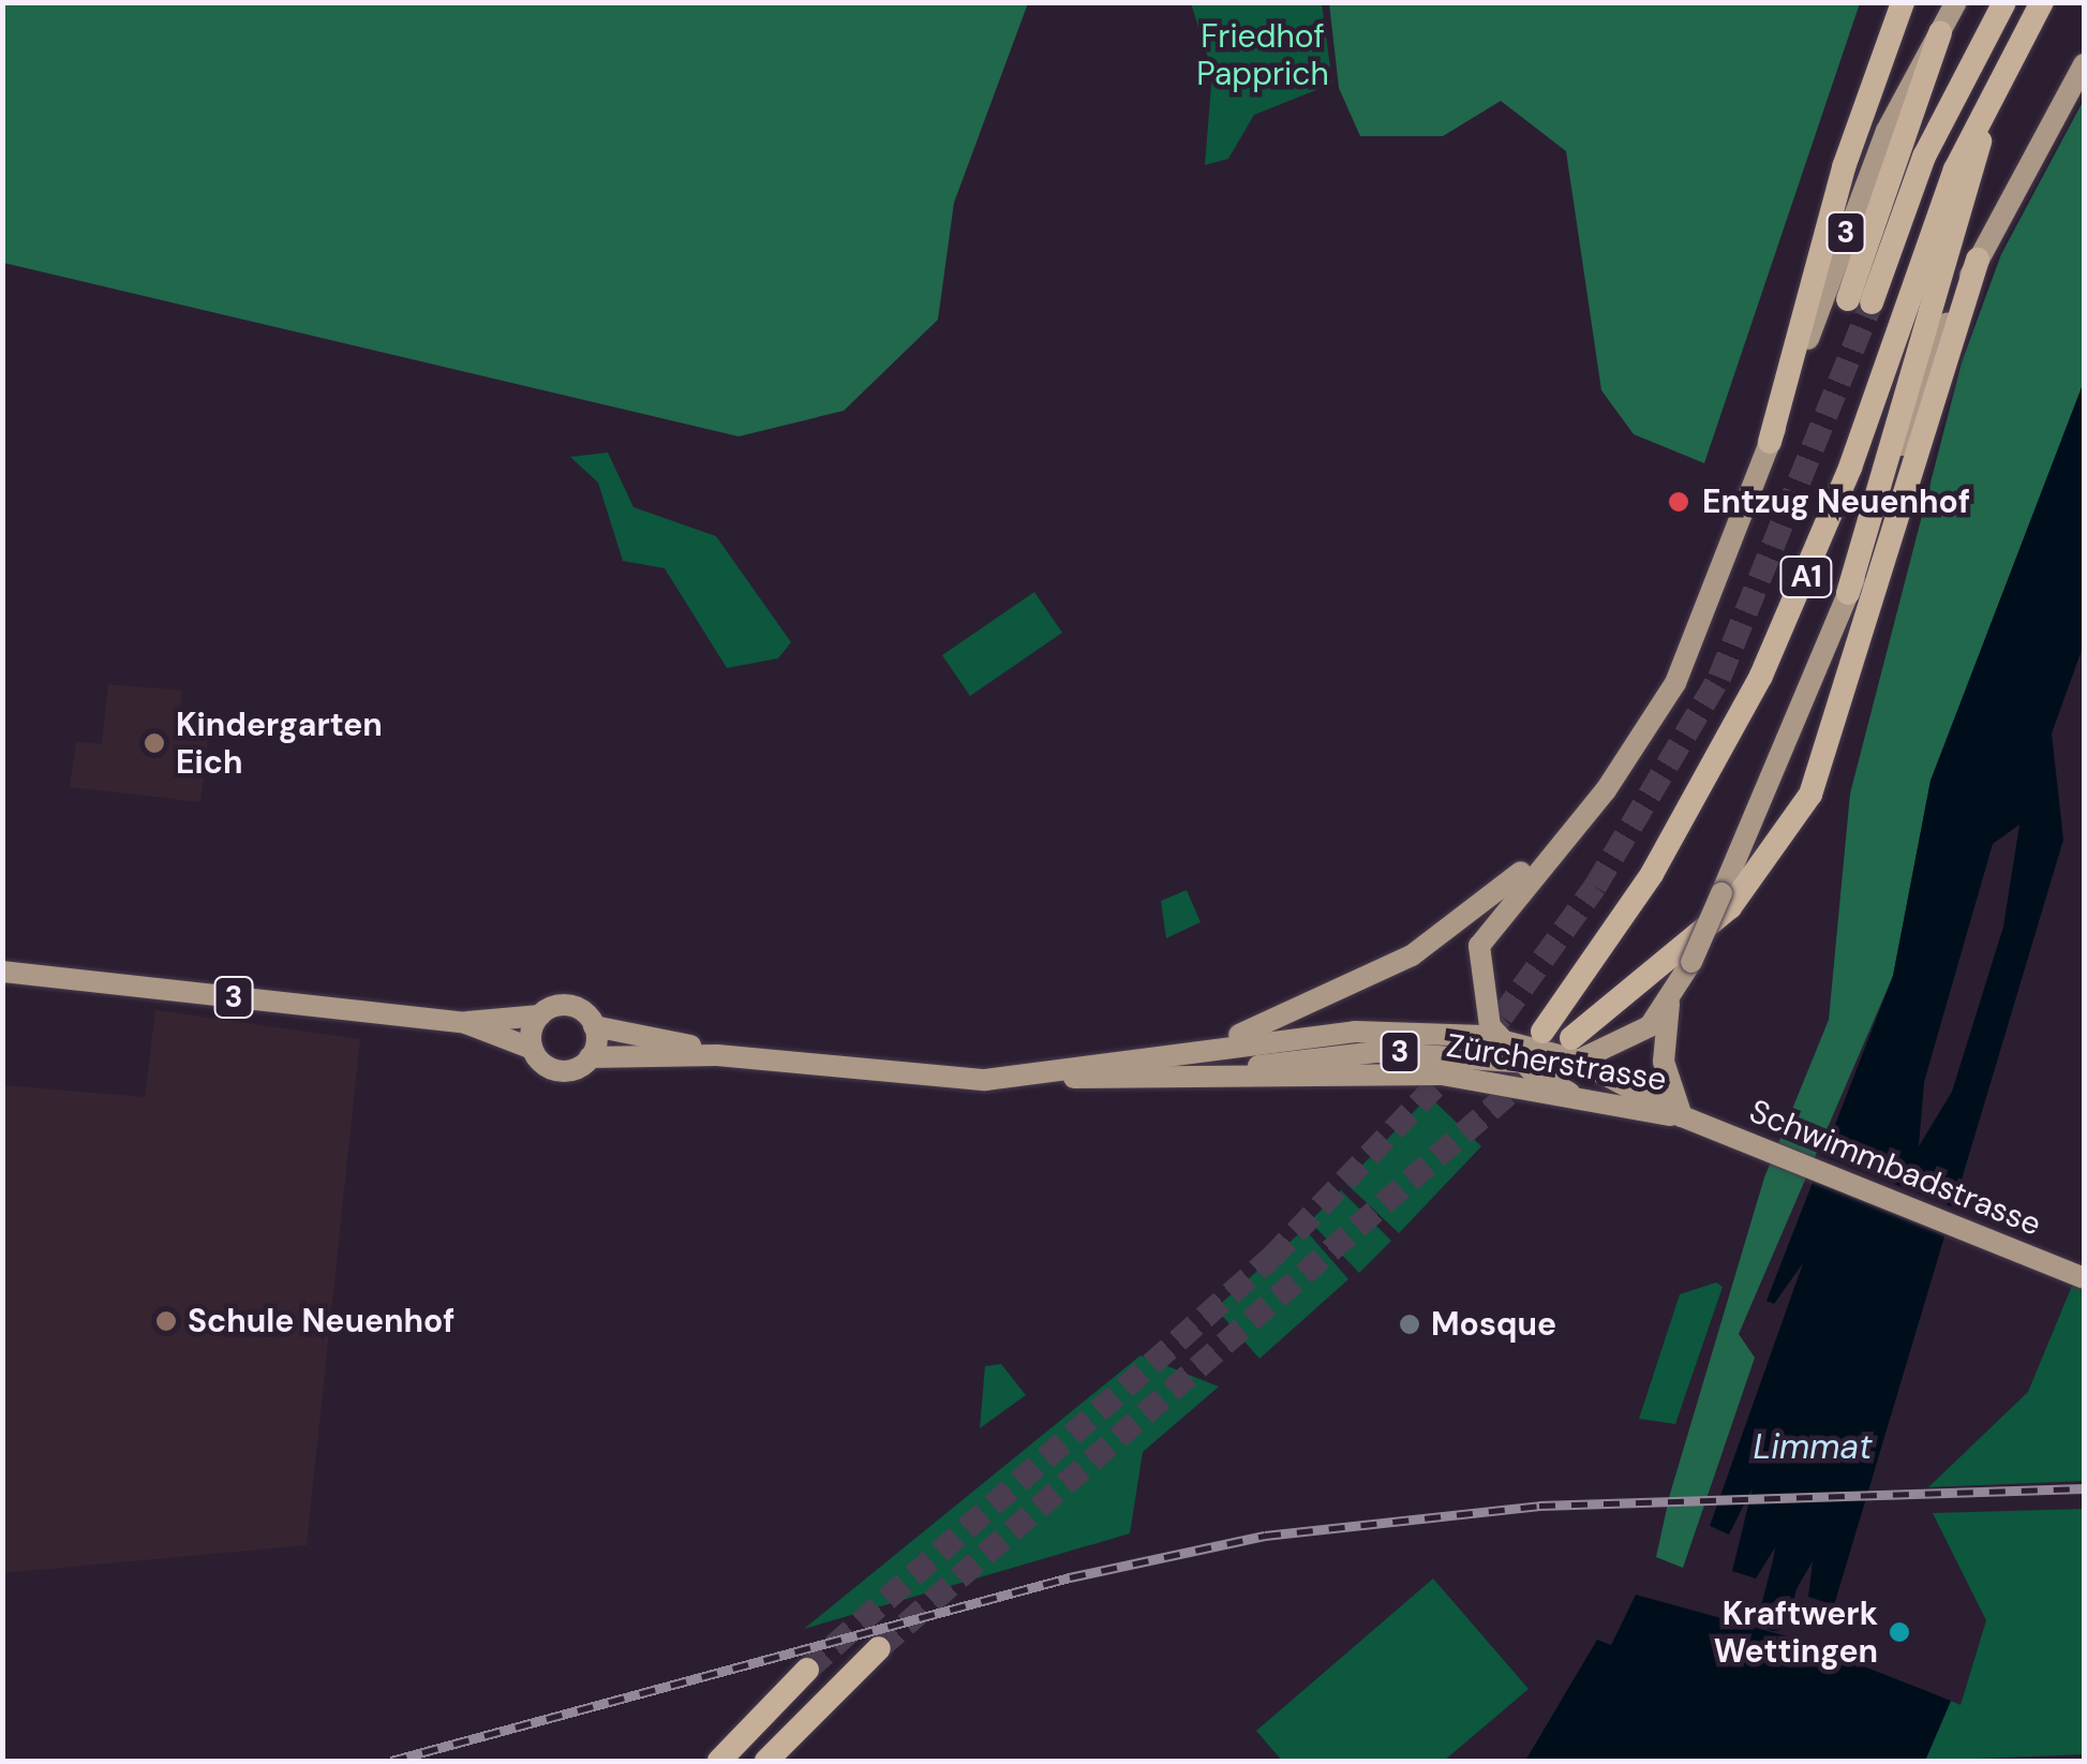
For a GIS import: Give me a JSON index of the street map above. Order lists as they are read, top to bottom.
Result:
{
  "streets": {
    "highway": ["A1"],
    "main road": ["3", "Zürcherstrasse", "Schwimmbadstrasse"]
  },
  "crossings": [
    ["3", "Zürcherstrasse"],
    ["Zürcherstrasse", "Schwimmbadstrasse"]
  ],
  "water": ["Limmat"],
  "parks": ["Friedhof Papprich"],
  "places": [
    "Entzug Neuenhof",
    "Kindergarten Eich",
    "Schule Neuenhof",
    "Mosque",
    "Kraftwerk Wettingen"
  ]
}
